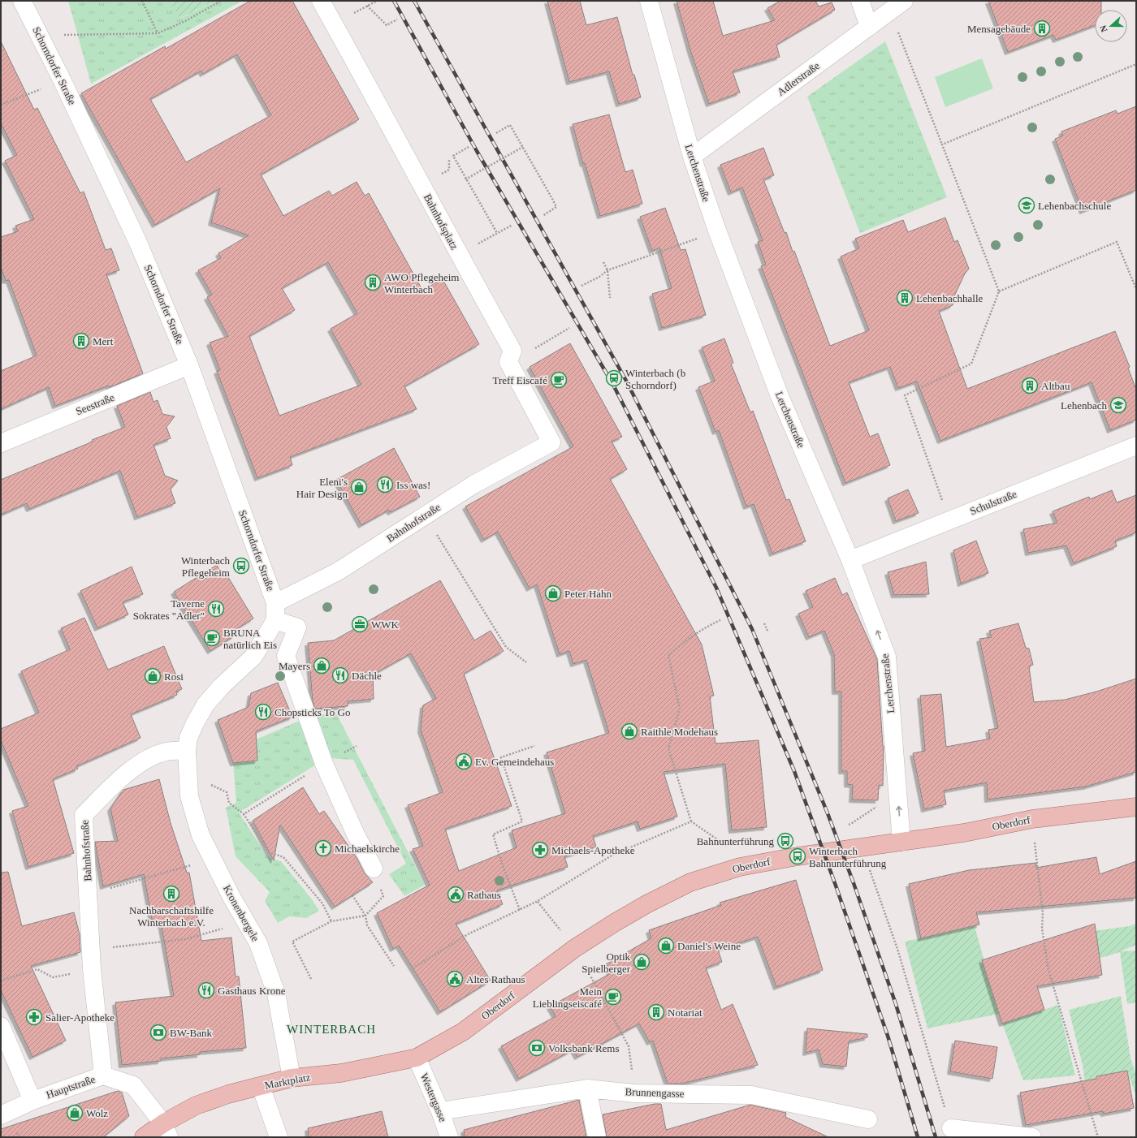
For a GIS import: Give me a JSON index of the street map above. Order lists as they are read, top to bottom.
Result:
{
  "streets": {
    "main road": ["Oberdorf", "Marktplatz"],
    "street": [
      "Schorndorfer Straße",
      "Adlerstraße",
      "Lerchenstraße",
      "Bahnhofsplatz",
      "Seestraße",
      "Schulstraße",
      "Bahnhofstraße",
      "Kronenbergele",
      "Hauptstraße",
      "Brunnengasse",
      "Westergasse"
    ]
  },
  "crossings": [
    ["Schorndorfer Straße", "Seestraße"],
    ["Schorndorfer Straße", "Bahnhofstraße"],
    ["Adlerstraße", "Lerchenstraße"],
    ["Lerchenstraße", "Schulstraße"],
    ["Lerchenstraße", "Oberdorf"],
    ["Bahnhofsplatz", "Bahnhofstraße"],
    ["Bahnhofstraße", "Kronenbergele"],
    ["Bahnhofstraße", "Hauptstraße"],
    ["Oberdorf", "Marktplatz"],
    ["Oberdorf", "Westergasse"],
    ["Kronenbergele", "Marktplatz"],
    ["Marktplatz", "Hauptstraße"],
    ["Marktplatz", "Westergasse"],
    ["Brunnengasse", "Westergasse"]
  ],
  "districts": ["WINTERBACH"],
  "places": {
    "building": [
      "Mensagebäude",
      "AWO Pflegeheim Winterbach",
      "Lehenbachhalle",
      "Mert",
      "Altbau",
      "Nachbarschaftshilfe Winterbach e.V.",
      "Notariat"
    ],
    "school or university": ["Lehenbachschule", "Lehenbach"],
    "station": ["Winterbach (b Schorndorf)"],
    "cafe": ["Treff Eiscafé", "BRUNA natürlich Eis", "Mein Lieblingseiscafé"],
    "restaurant": [
      "Iss was!",
      "Taverne Sokrates \"Adler\"",
      "Dächle",
      "Chopsticks To Go",
      "Gasthaus Krone"
    ],
    "shop": [
      "Eleni's Hair Design",
      "Peter Hahn",
      "Mayers",
      "Rosi",
      "Raithle Modehaus",
      "Daniel's Weine",
      "Optik Spielberger",
      "Wolz"
    ],
    "bus stop": ["Winterbach Pflegeheim", "Bahnunterführung", "Winterbach Bahnunterführung"],
    "office": ["WWK"],
    "public building": ["Ev. Gemeindehaus", "Rathaus", "Altes Rathaus"],
    "church": ["Michaelskirche"],
    "pharmacy": ["Michaels-Apotheke", "Salier-Apotheke"],
    "bank": ["BW-Bank", "Volksbank Rems"]
  },
  "north": "left"
}
